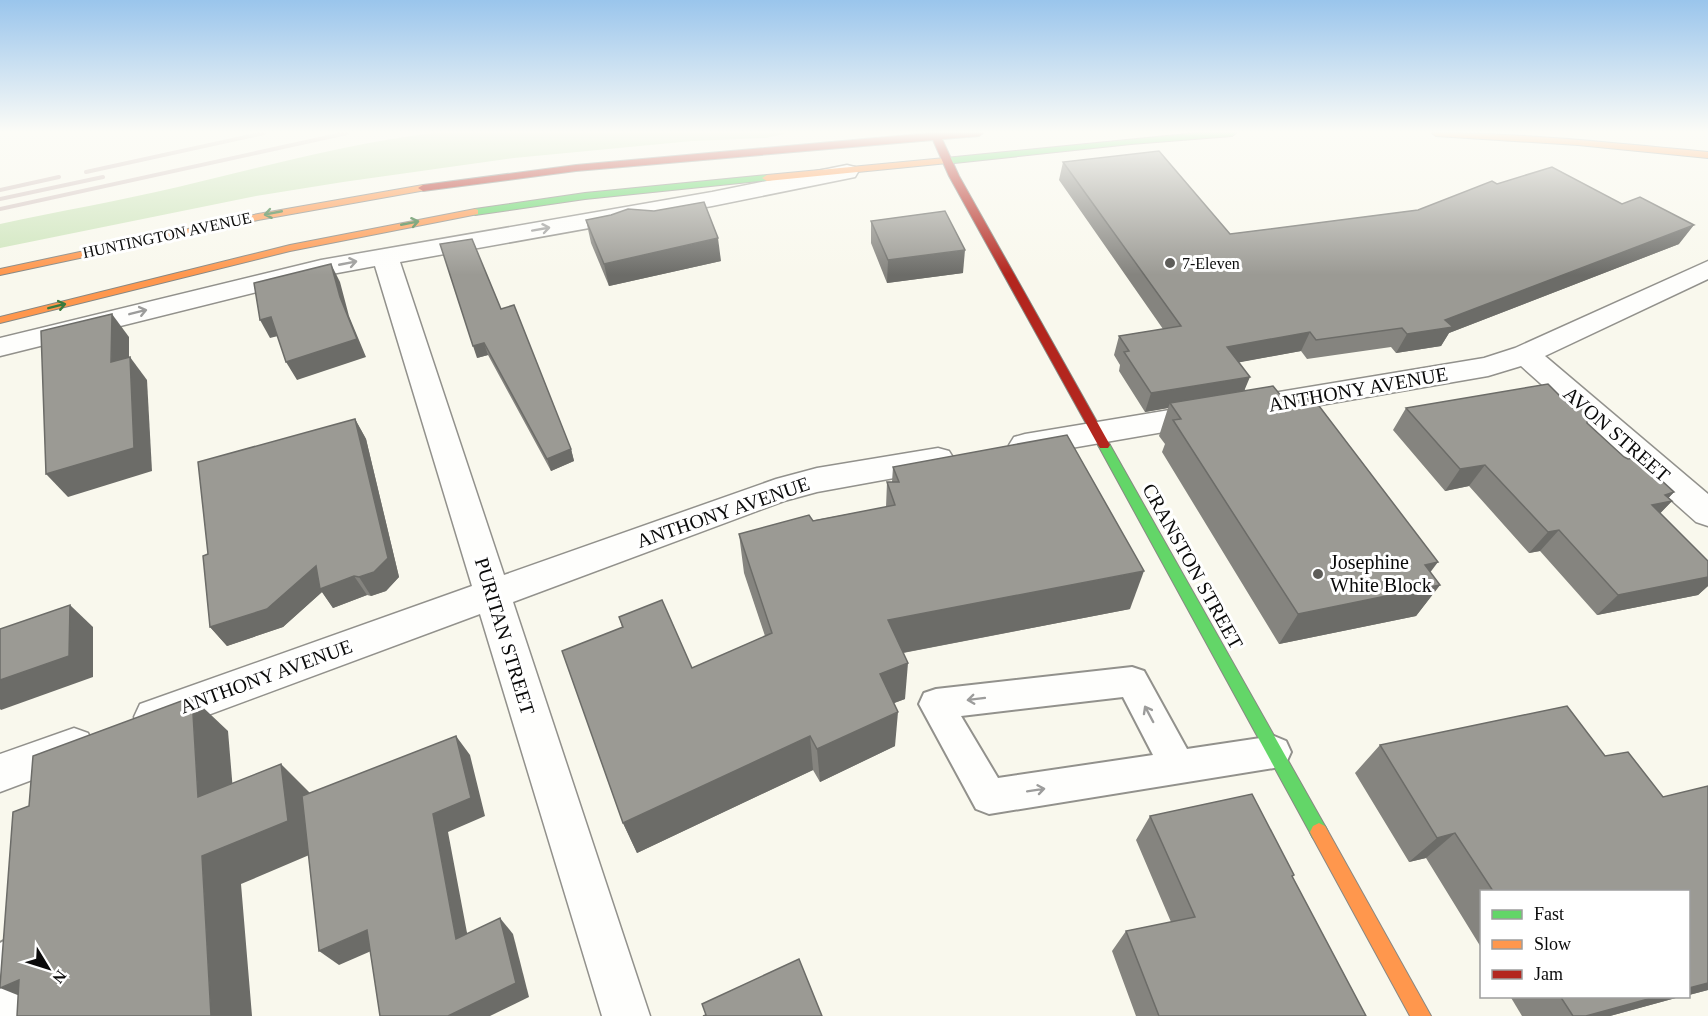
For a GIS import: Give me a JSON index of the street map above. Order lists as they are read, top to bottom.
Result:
{
  "streets": {
    "main road": ["HUNTINGTON AVENUE", "CRANSTON STREET"],
    "street": ["ANTHONY AVENUE", "AVON STREET", "PURITAN STREET"]
  },
  "crossings": [
    ["ANTHONY AVENUE", "AVON STREET"],
    ["ANTHONY AVENUE", "CRANSTON STREET"],
    ["ANTHONY AVENUE", "PURITAN STREET"]
  ],
  "places": ["7-Eleven", "Josephine White Block"],
  "legend": ["Fast", "Slow", "Jam"],
  "north": "bottom right"
}
